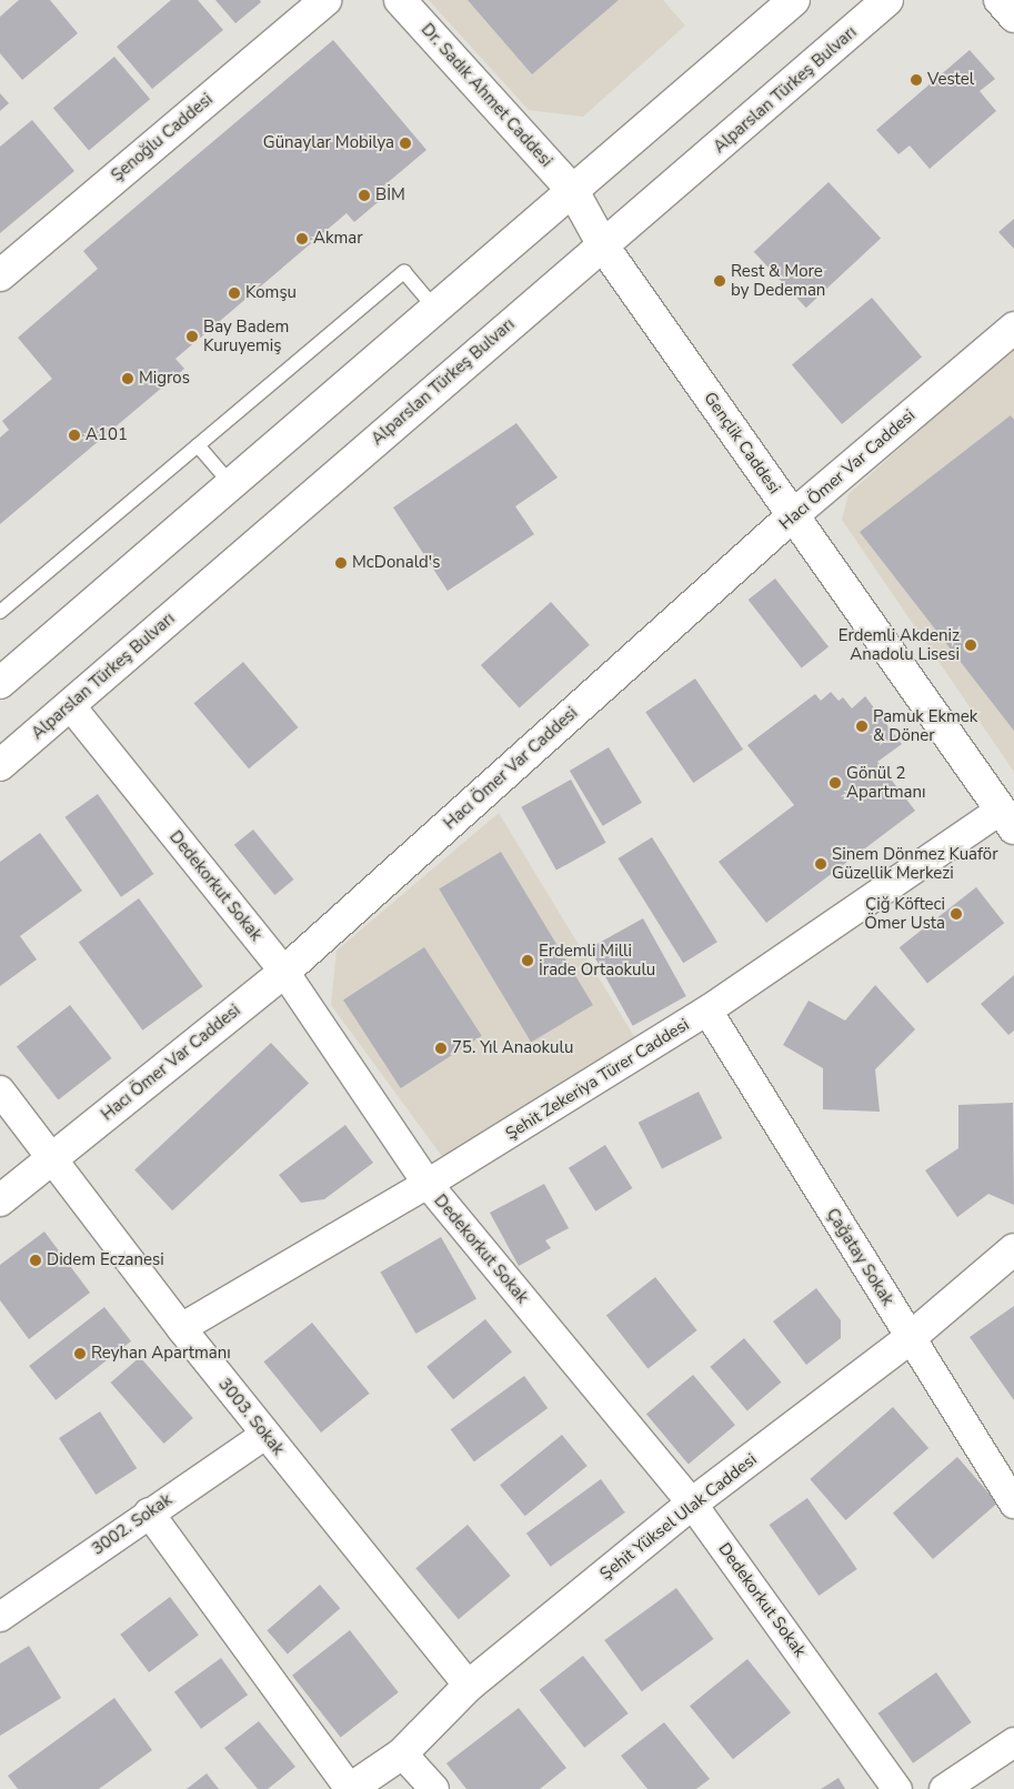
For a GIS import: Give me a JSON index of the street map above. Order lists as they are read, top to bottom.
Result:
{
  "streets": {
    "main road": [
      "Alparslan Türkeş Bulvarı",
      "Dr. Sadık Ahmet Caddesi",
      "Şenoğlu Caddesi",
      "Gençlik Caddesi",
      "Hacı Ömer Var Caddesi",
      "Şehit Yüksel Ulak Caddesi"
    ],
    "street": [
      "Dedekorkut Sokak",
      "Şehit Zekeriya Türer Caddesi",
      "Çağatay Sokak",
      "3003. Sokak",
      "3002. Sokak"
    ]
  },
  "crossings": [
    ["Alparslan Türkeş Bulvarı", "Gençlik Caddesi"],
    ["Alparslan Türkeş Bulvarı", "Dedekorkut Sokak"],
    ["Dr. Sadık Ahmet Caddesi", "Gençlik Caddesi"],
    ["Gençlik Caddesi", "Hacı Ömer Var Caddesi"],
    ["Gençlik Caddesi", "Şehit Zekeriya Türer Caddesi"],
    ["Hacı Ömer Var Caddesi", "Dedekorkut Sokak"],
    ["Hacı Ömer Var Caddesi", "3003. Sokak"],
    ["Dedekorkut Sokak", "Şehit Zekeriya Türer Caddesi"],
    ["Dedekorkut Sokak", "Şehit Yüksel Ulak Caddesi"],
    ["Şehit Zekeriya Türer Caddesi", "Çağatay Sokak"],
    ["Şehit Zekeriya Türer Caddesi", "3003. Sokak"],
    ["Çağatay Sokak", "Şehit Yüksel Ulak Caddesi"],
    ["3003. Sokak", "Şehit Yüksel Ulak Caddesi"],
    ["3003. Sokak", "3002. Sokak"]
  ],
  "places": [
    "Vestel",
    "Günaylar Mobilya",
    "BİM",
    "Akmar",
    "Rest & More by Dedeman",
    "Komşu",
    "Bay Badem Kuruyemiş",
    "Migros",
    "A101",
    "McDonald's",
    "Erdemli Akdeniz Anadolu Lisesi",
    "Pamuk Ekmek & Döner",
    "Gönül 2 Apartmanı",
    "Sinem Dönmez Kuaför Güzellik Merkezi",
    "Çiğ Köfteci Ömer Usta",
    "Erdemli Milli İrade Ortaokulu",
    "75. Yıl Anaokulu",
    "Didem Eczanesi",
    "Reyhan Apartmanı"
  ]
}
